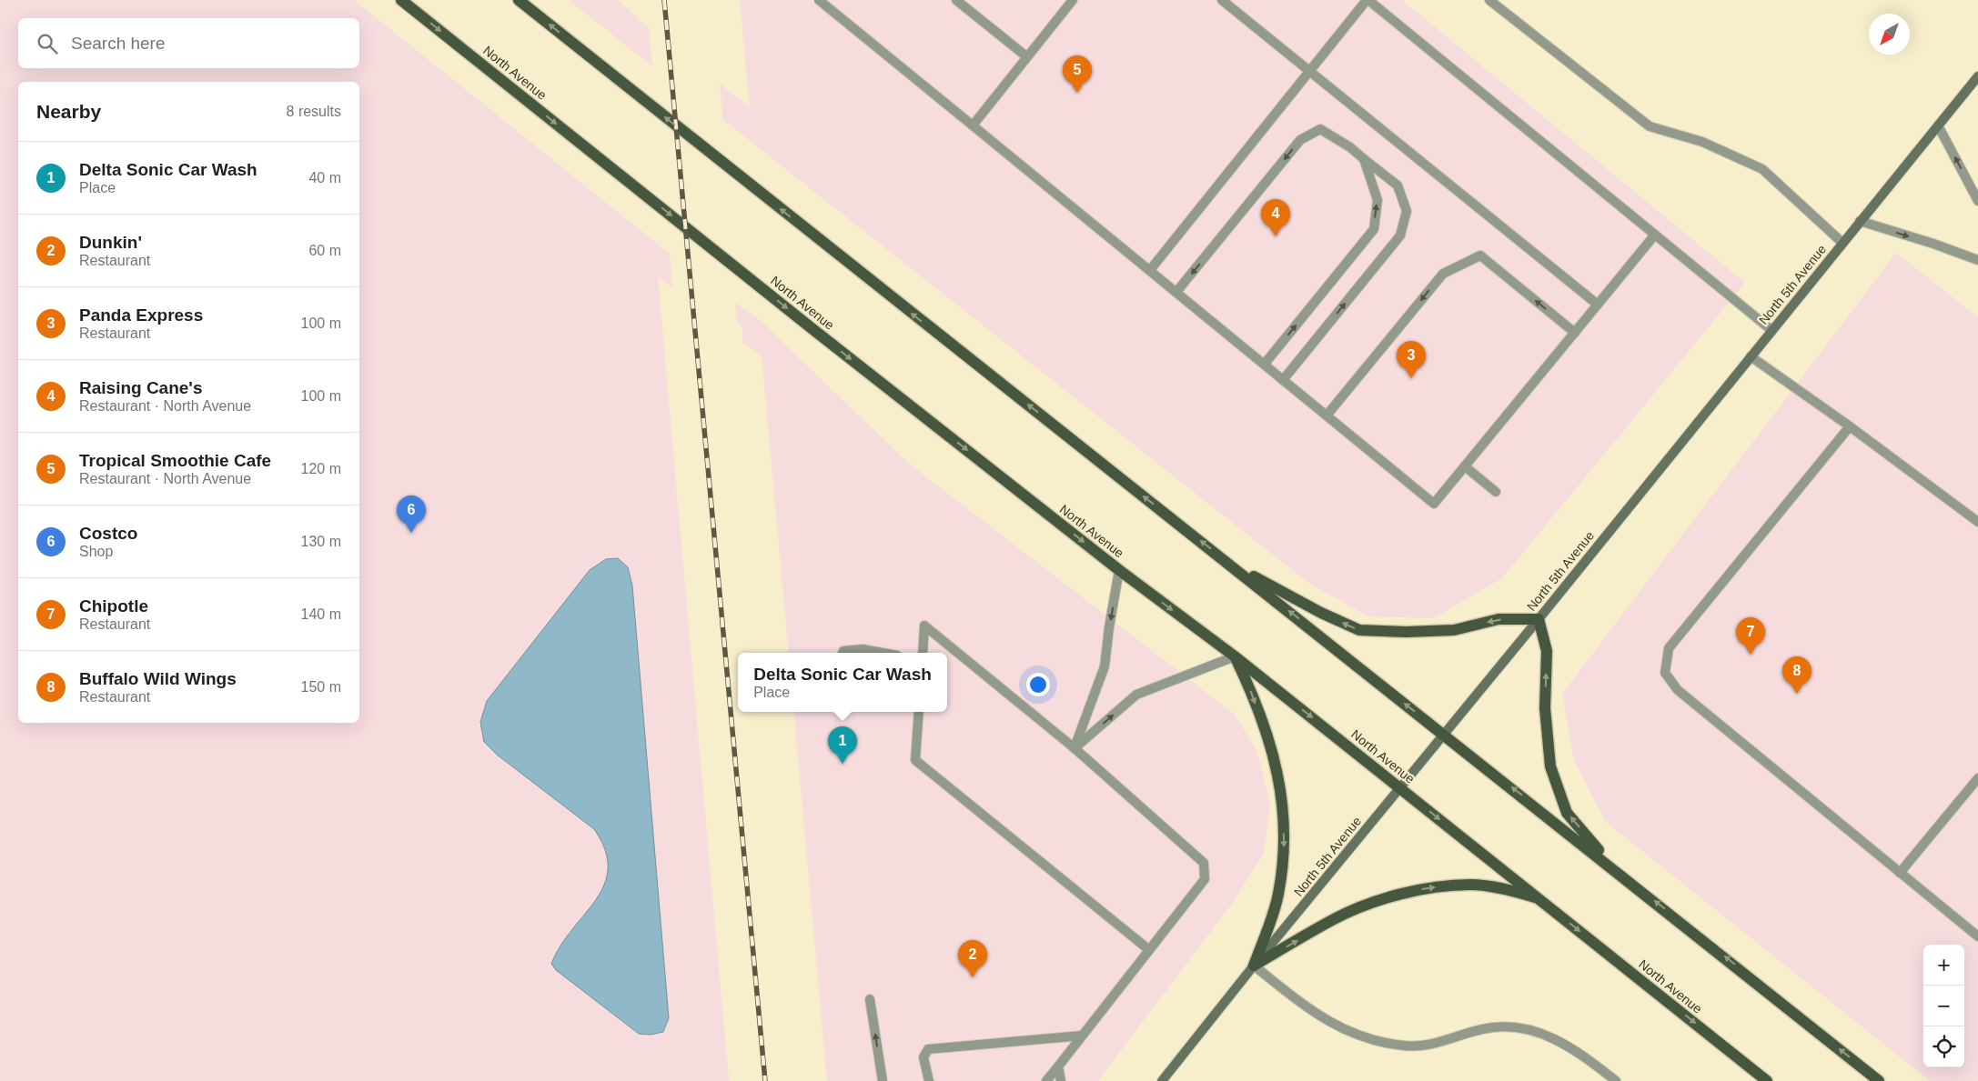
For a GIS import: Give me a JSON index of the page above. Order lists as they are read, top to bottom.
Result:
{
  "streets": {
    "main road": ["North Avenue"],
    "street": ["North 5th Avenue"]
  },
  "crossings": [
    ["North Avenue", "North 5th Avenue"]
  ],
  "north": "bottom left",
  "page": {
    "search": "Search here",
    "pins": [
      "5",
      "4",
      "3",
      "6",
      "7",
      "8",
      "1",
      "2"
    ],
    "heading": ["Nearby", "8 results"],
    "list": [
      {
        "mark": "1",
        "name": "Delta Sonic Car Wash",
        "note": "Place",
        "value": "40 m"
      },
      {
        "mark": "2",
        "name": "Dunkin'",
        "note": "Restaurant",
        "value": "60 m"
      },
      {
        "mark": "3",
        "name": "Panda Express",
        "note": "Restaurant",
        "value": "100 m"
      },
      {
        "mark": "4",
        "name": "Raising Cane's",
        "note": "Restaurant · North Avenue",
        "value": "100 m"
      },
      {
        "mark": "5",
        "name": "Tropical Smoothie Cafe",
        "note": "Restaurant · North Avenue",
        "value": "120 m"
      },
      {
        "mark": "6",
        "name": "Costco",
        "note": "Shop",
        "value": "130 m"
      },
      {
        "mark": "7",
        "name": "Chipotle",
        "note": "Restaurant",
        "value": "140 m"
      },
      {
        "mark": "8",
        "name": "Buffalo Wild Wings",
        "note": "Restaurant",
        "value": "150 m"
      }
    ],
    "popup": ["Delta Sonic Car Wash", "Place"],
    "map_buttons": ["+", "−"]
  }
}
